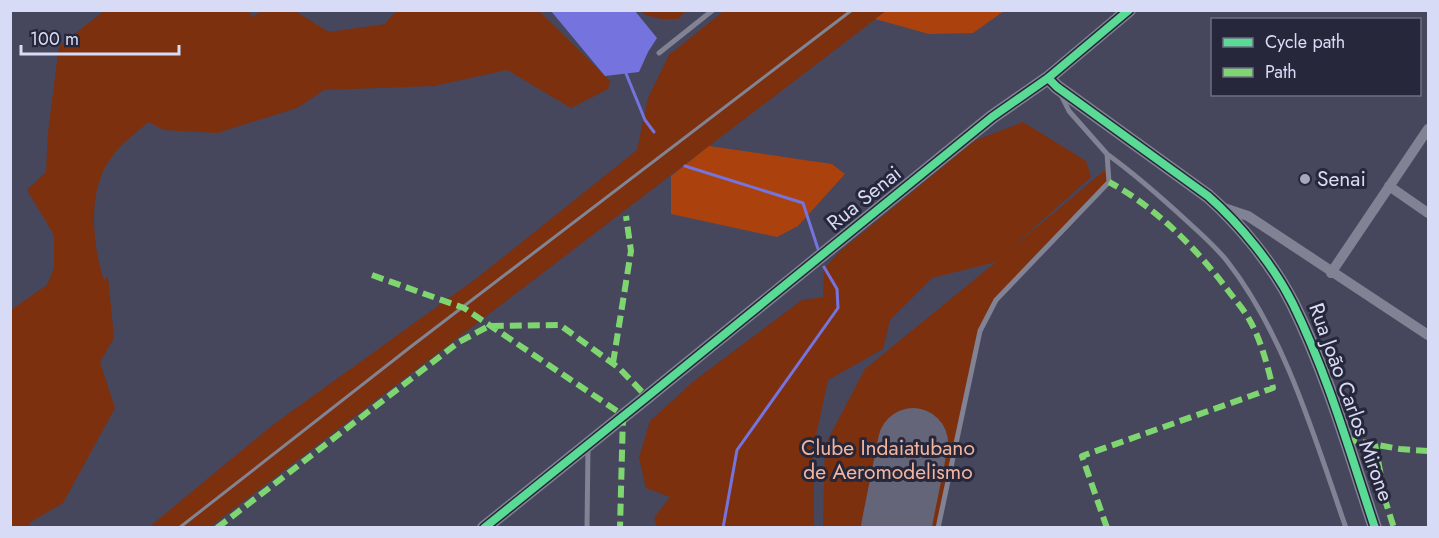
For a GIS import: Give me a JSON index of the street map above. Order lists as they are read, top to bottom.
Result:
{
  "streets": {
    "street": ["Rua Senai", "Rua João Carlos Mirone"]
  },
  "crossings": [
    ["Rua Senai", "Rua João Carlos Mirone"]
  ],
  "parks": ["Clube Indaiatubano de Aeromodelismo"],
  "places": ["Senai"],
  "legend": ["Cycle path", "Path"],
  "scale_bar": "100 m"
}
